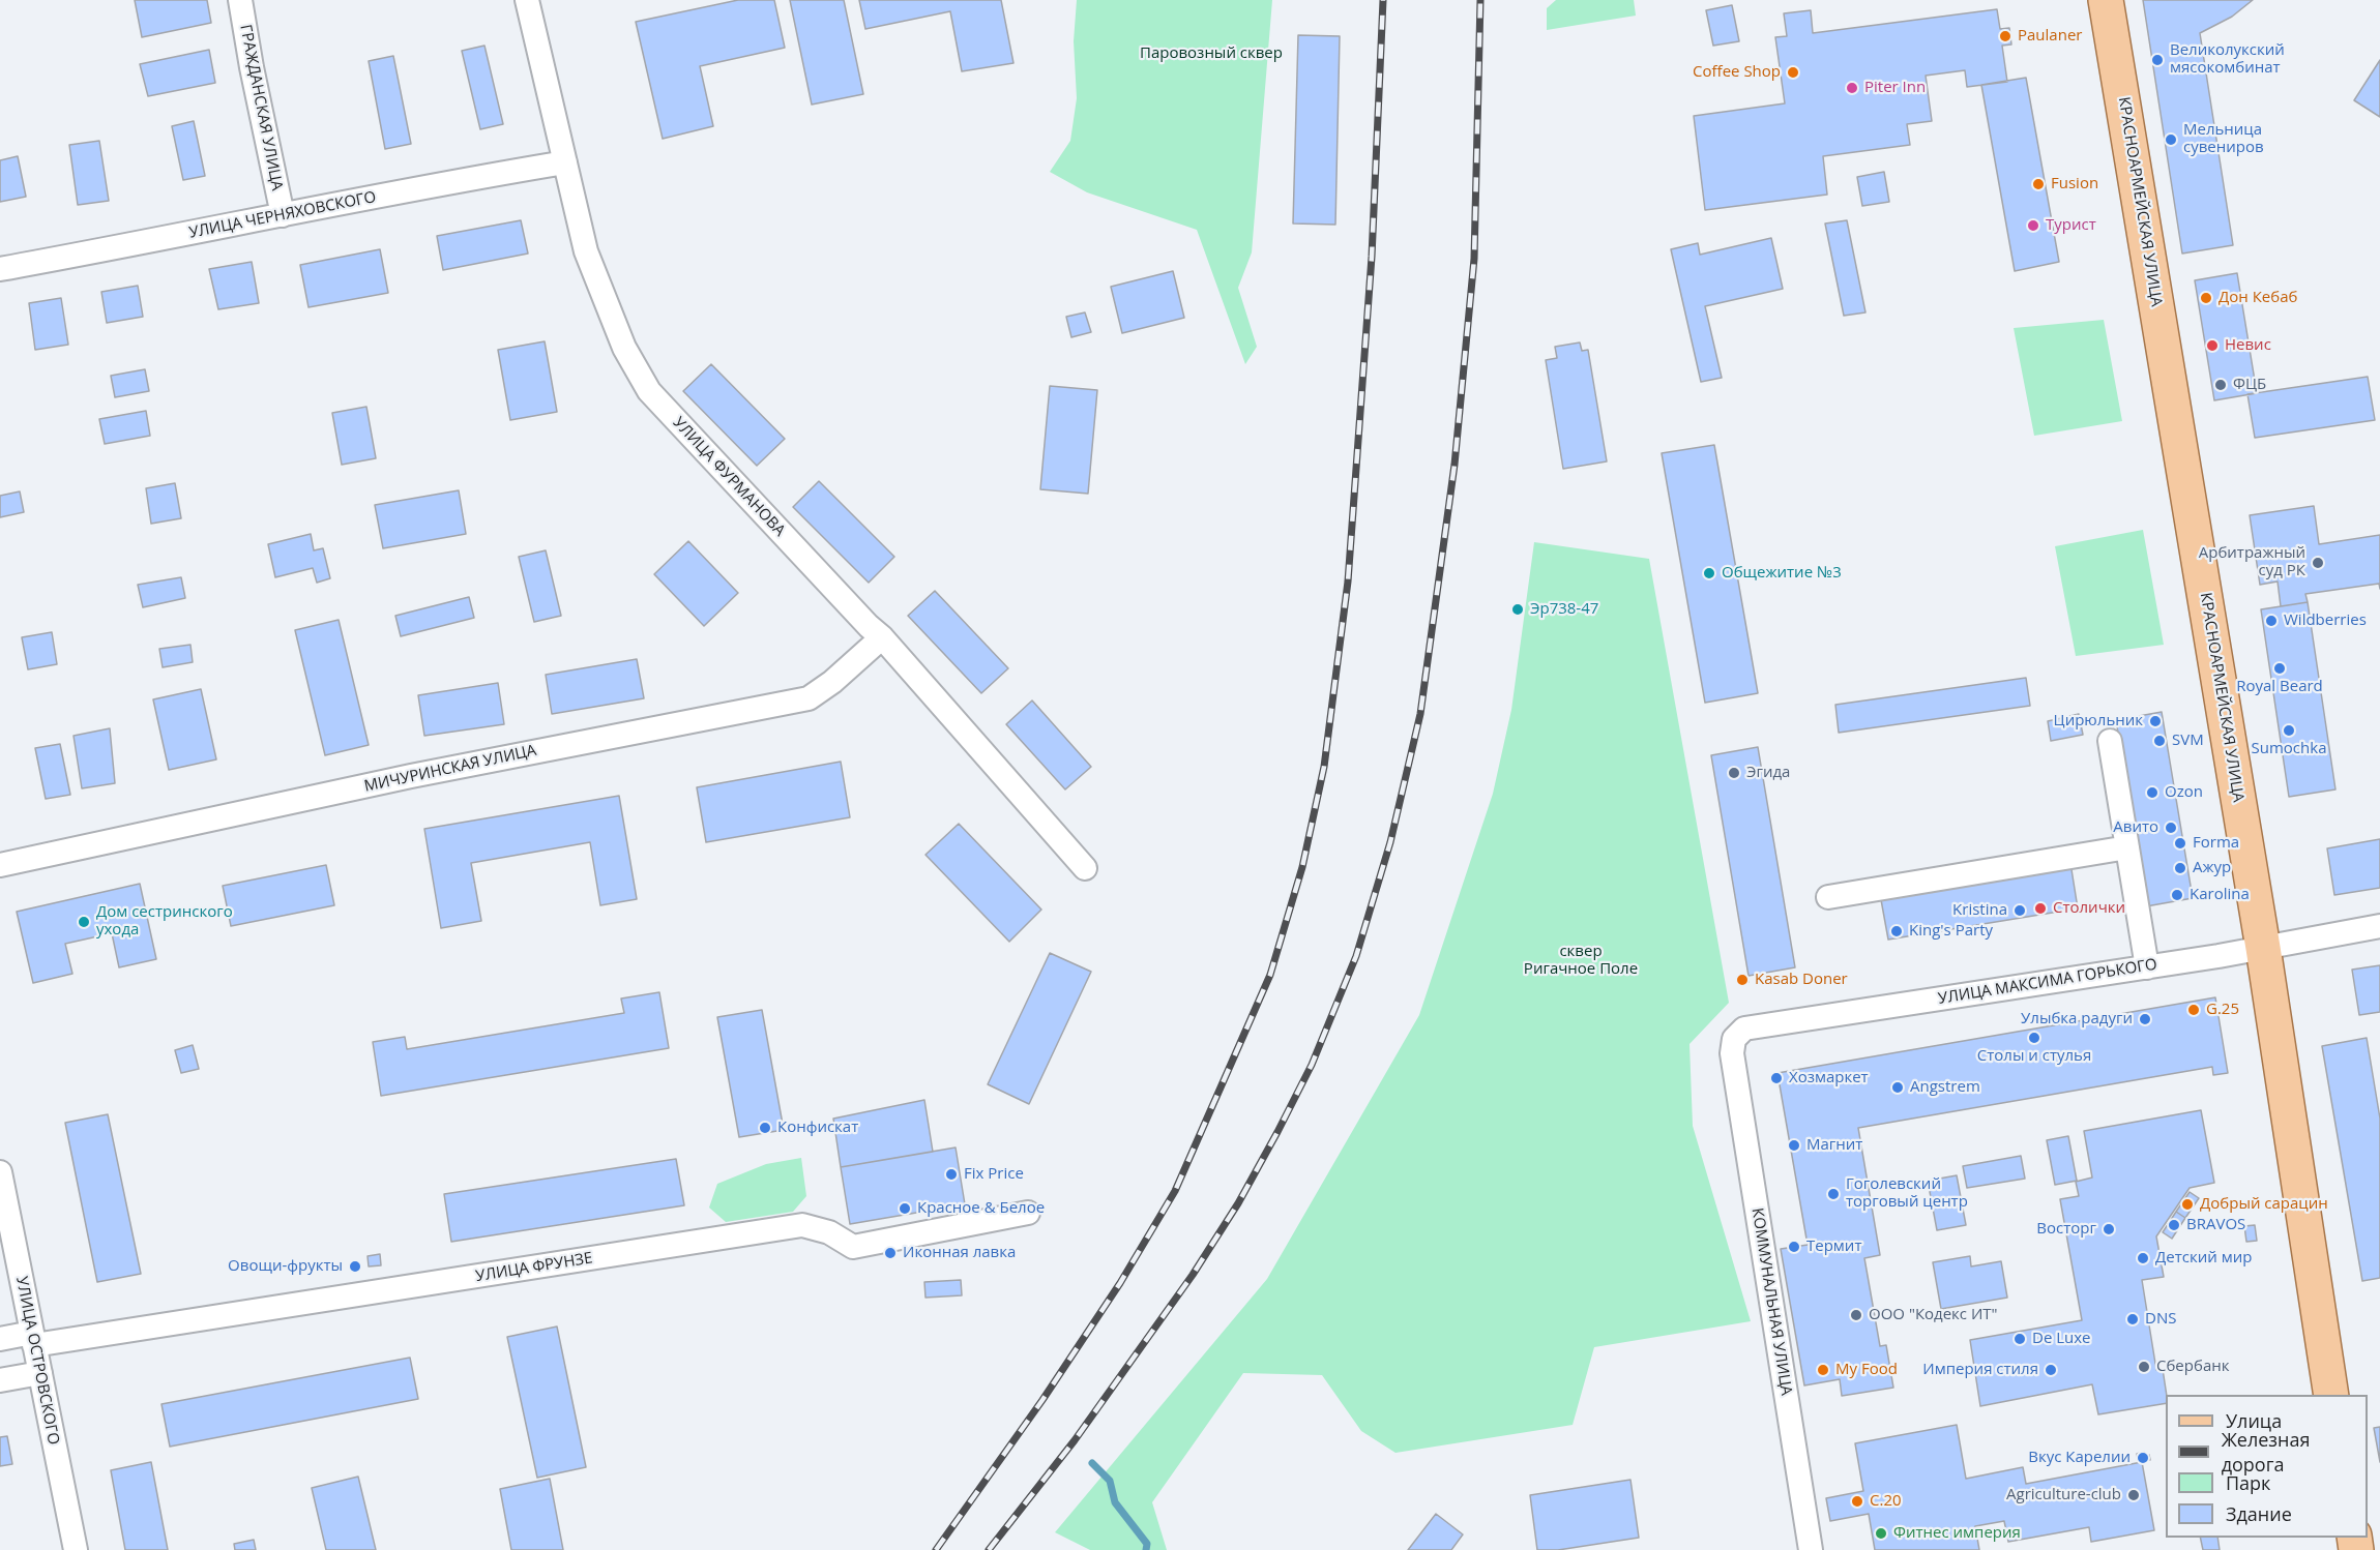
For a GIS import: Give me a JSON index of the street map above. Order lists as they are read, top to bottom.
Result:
{
  "streets": {
    "main road": ["КРАСНОАРМЕЙСКАЯ УЛИЦА"],
    "street": [
      "ГРАЖДАНСКАЯ УЛИЦА",
      "УЛИЦА ЧЕРНЯХОВСКОГО",
      "УЛИЦА ФУРМАНОВА",
      "МИЧУРИНСКАЯ УЛИЦА",
      "УЛИЦА МАКСИМА ГОРЬКОГО",
      "УЛИЦА ФРУНЗЕ",
      "КОММУНАЛЬНАЯ УЛИЦА",
      "УЛИЦА ОСТРОВСКОГО"
    ]
  },
  "crossings": [
    ["ГРАЖДАНСКАЯ УЛИЦА", "УЛИЦА ЧЕРНЯХОВСКОГО"],
    ["КРАСНОАРМЕЙСКАЯ УЛИЦА", "УЛИЦА МАКСИМА ГОРЬКОГО"],
    ["УЛИЦА ЧЕРНЯХОВСКОГО", "УЛИЦА ФУРМАНОВА"],
    ["УЛИЦА ФУРМАНОВА", "МИЧУРИНСКАЯ УЛИЦА"],
    ["УЛИЦА МАКСИМА ГОРЬКОГО", "КОММУНАЛЬНАЯ УЛИЦА"],
    ["УЛИЦА ФРУНЗЕ", "УЛИЦА ОСТРОВСКОГО"]
  ],
  "parks": ["Паровозный сквер", "сквер Ригачное Поле"],
  "places": [
    "Paulaner",
    "Великолукский мясокомбинат",
    "Coffee Shop",
    "Piter Inn",
    "Мельница сувениров",
    "Fusion",
    "Турист",
    "Дон Кебаб",
    "Невис",
    "ФЦБ",
    "Арбитражный суд РК",
    "Общежитие №3",
    "Эр738-47",
    "Wildberries",
    "Royal Beard",
    "Цирюльник",
    "Sumochka",
    "SVM",
    "Эгида",
    "Ozon",
    "Авито",
    "Forma",
    "Ажур",
    "Karolina",
    "Столички",
    "Kristina",
    "Дом сестринского ухода",
    "King's Party",
    "Kasab Doner",
    "G.25",
    "Улыбка радуги",
    "Столы и стулья",
    "Хозмаркет",
    "Angstrem",
    "Конфискат",
    "Магнит",
    "Fix Price",
    "Гоголевский торговый центр",
    "Добрый сарацин",
    "Красное & Белое",
    "BRAVOS",
    "Восторг",
    "Термит",
    "Иконная лавка",
    "Детский мир",
    "Овощи-фрукты",
    "ООО \"Кодекс ИТ\"",
    "DNS",
    "De Luxe",
    "Сбербанк",
    "My Food",
    "Империя стиля",
    "Вкус Карелии",
    "Agriculture-club",
    "C.20",
    "Фитнес империя"
  ],
  "legend": [
    "Улица",
    "Железная дорога",
    "Парк",
    "Здание"
  ]
}
